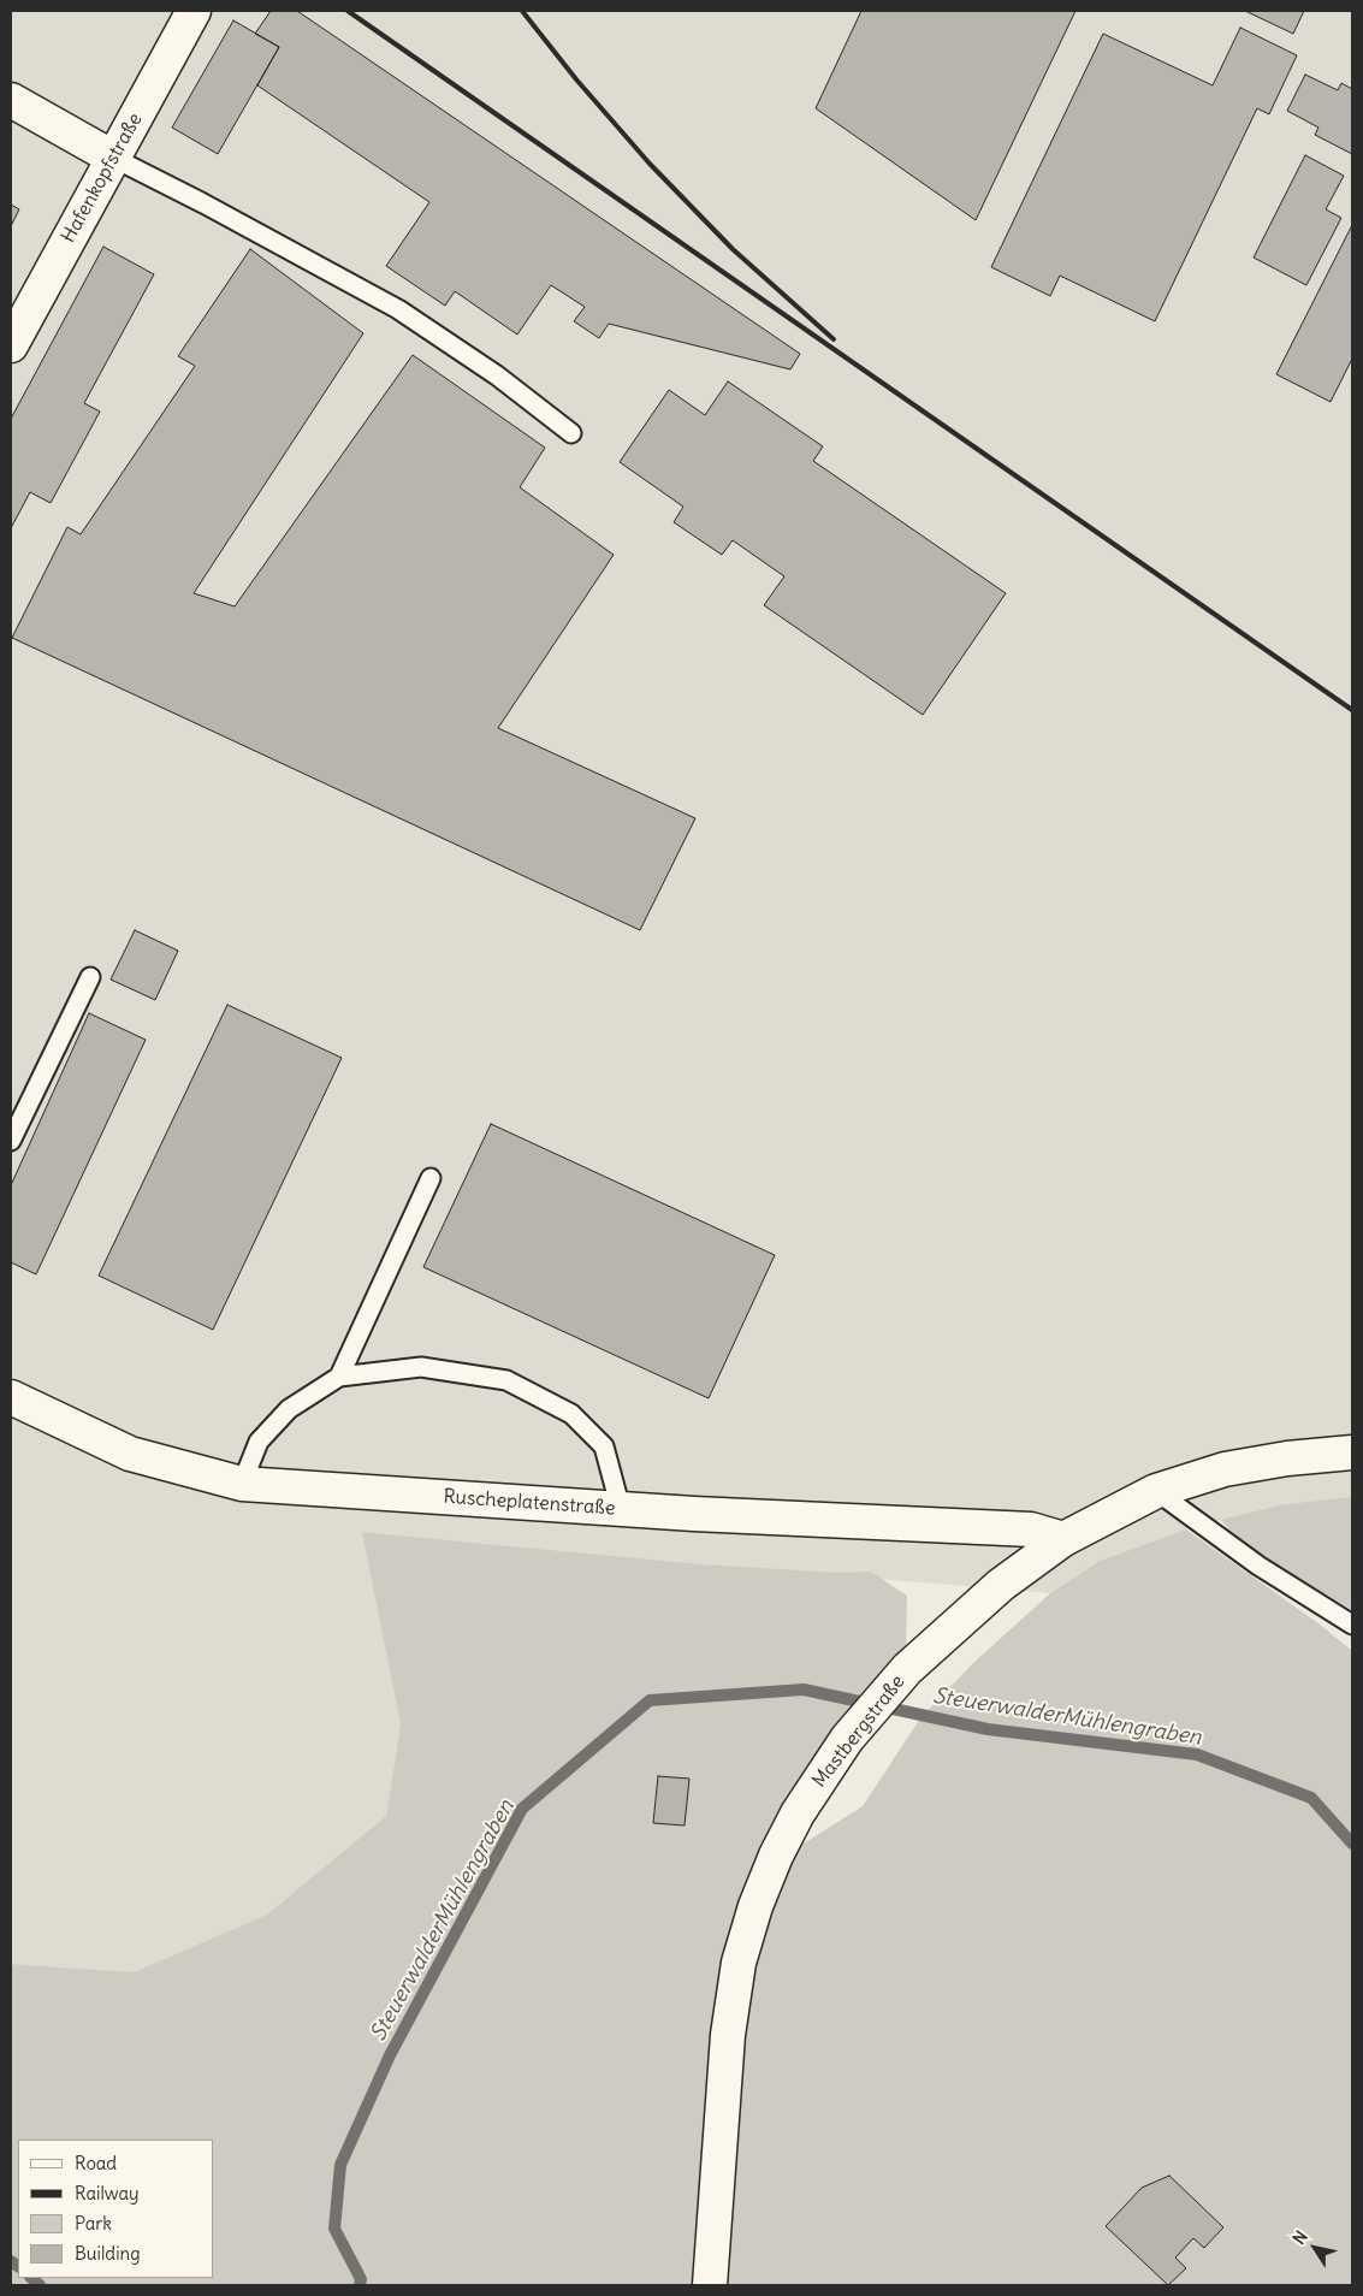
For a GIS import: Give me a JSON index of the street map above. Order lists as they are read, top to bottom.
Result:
{
  "streets": {
    "street": ["Hafenkopfstraße", "Ruscheplatenstraße", "Mastbergstraße"]
  },
  "crossings": [
    ["Ruscheplatenstraße", "Mastbergstraße"]
  ],
  "water": ["SteuerwalderMühlengraben"],
  "legend": [
    "Road",
    "Railway",
    "Park",
    "Building"
  ],
  "north": "top left"
}
